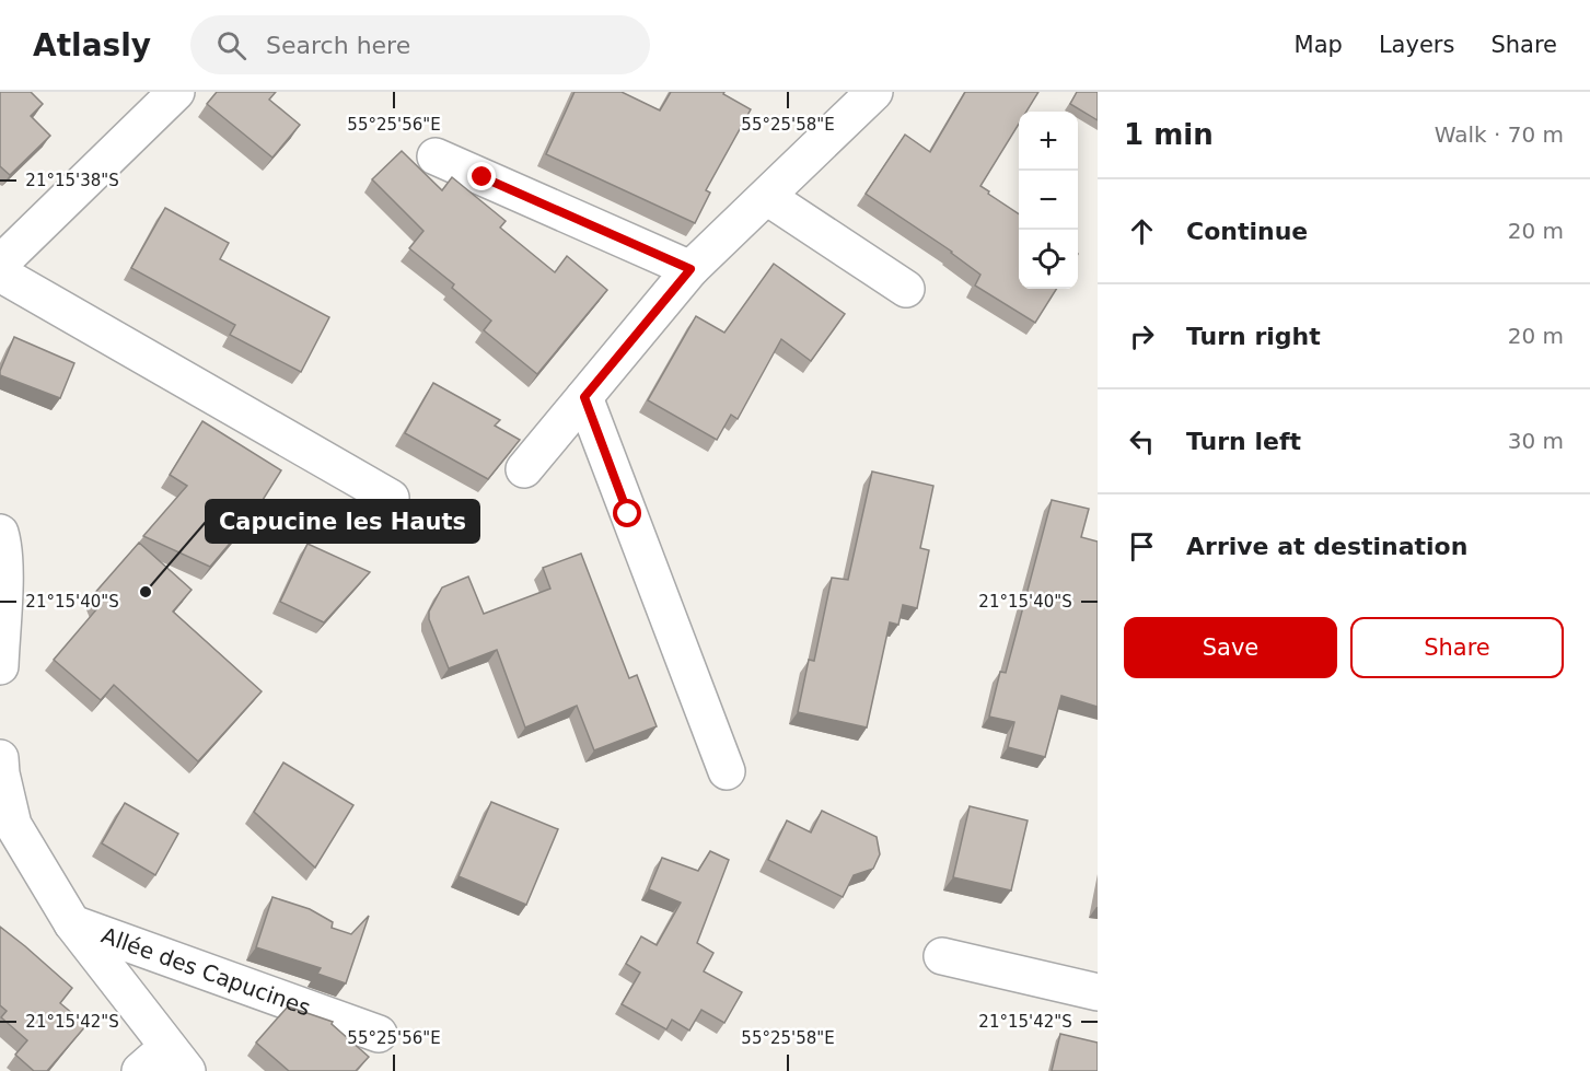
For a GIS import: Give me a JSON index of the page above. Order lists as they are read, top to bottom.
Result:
{
  "streets": {
    "street": ["Allée des Capucines"]
  },
  "places": ["Capucine les Hauts"],
  "page": {
    "header": "Atlasly",
    "search": "Search here",
    "nav": ["Map", "Layers", "Share"],
    "heading": ["1 min", "Walk · 70 m"],
    "map_buttons": ["+", "−"],
    "list": [
      ["Continue", "20 m"],
      ["Turn right", "20 m"],
      ["Turn left", "30 m"],
      "Arrive at destination"
    ],
    "buttons": ["Save", "Share"]
  },
  "coordinates": [
    "55°25'56\"E",
    "55°25'58\"E",
    "21°15'38\"S",
    "21°15'40\"S",
    "21°15'42\"S"
  ]
}
